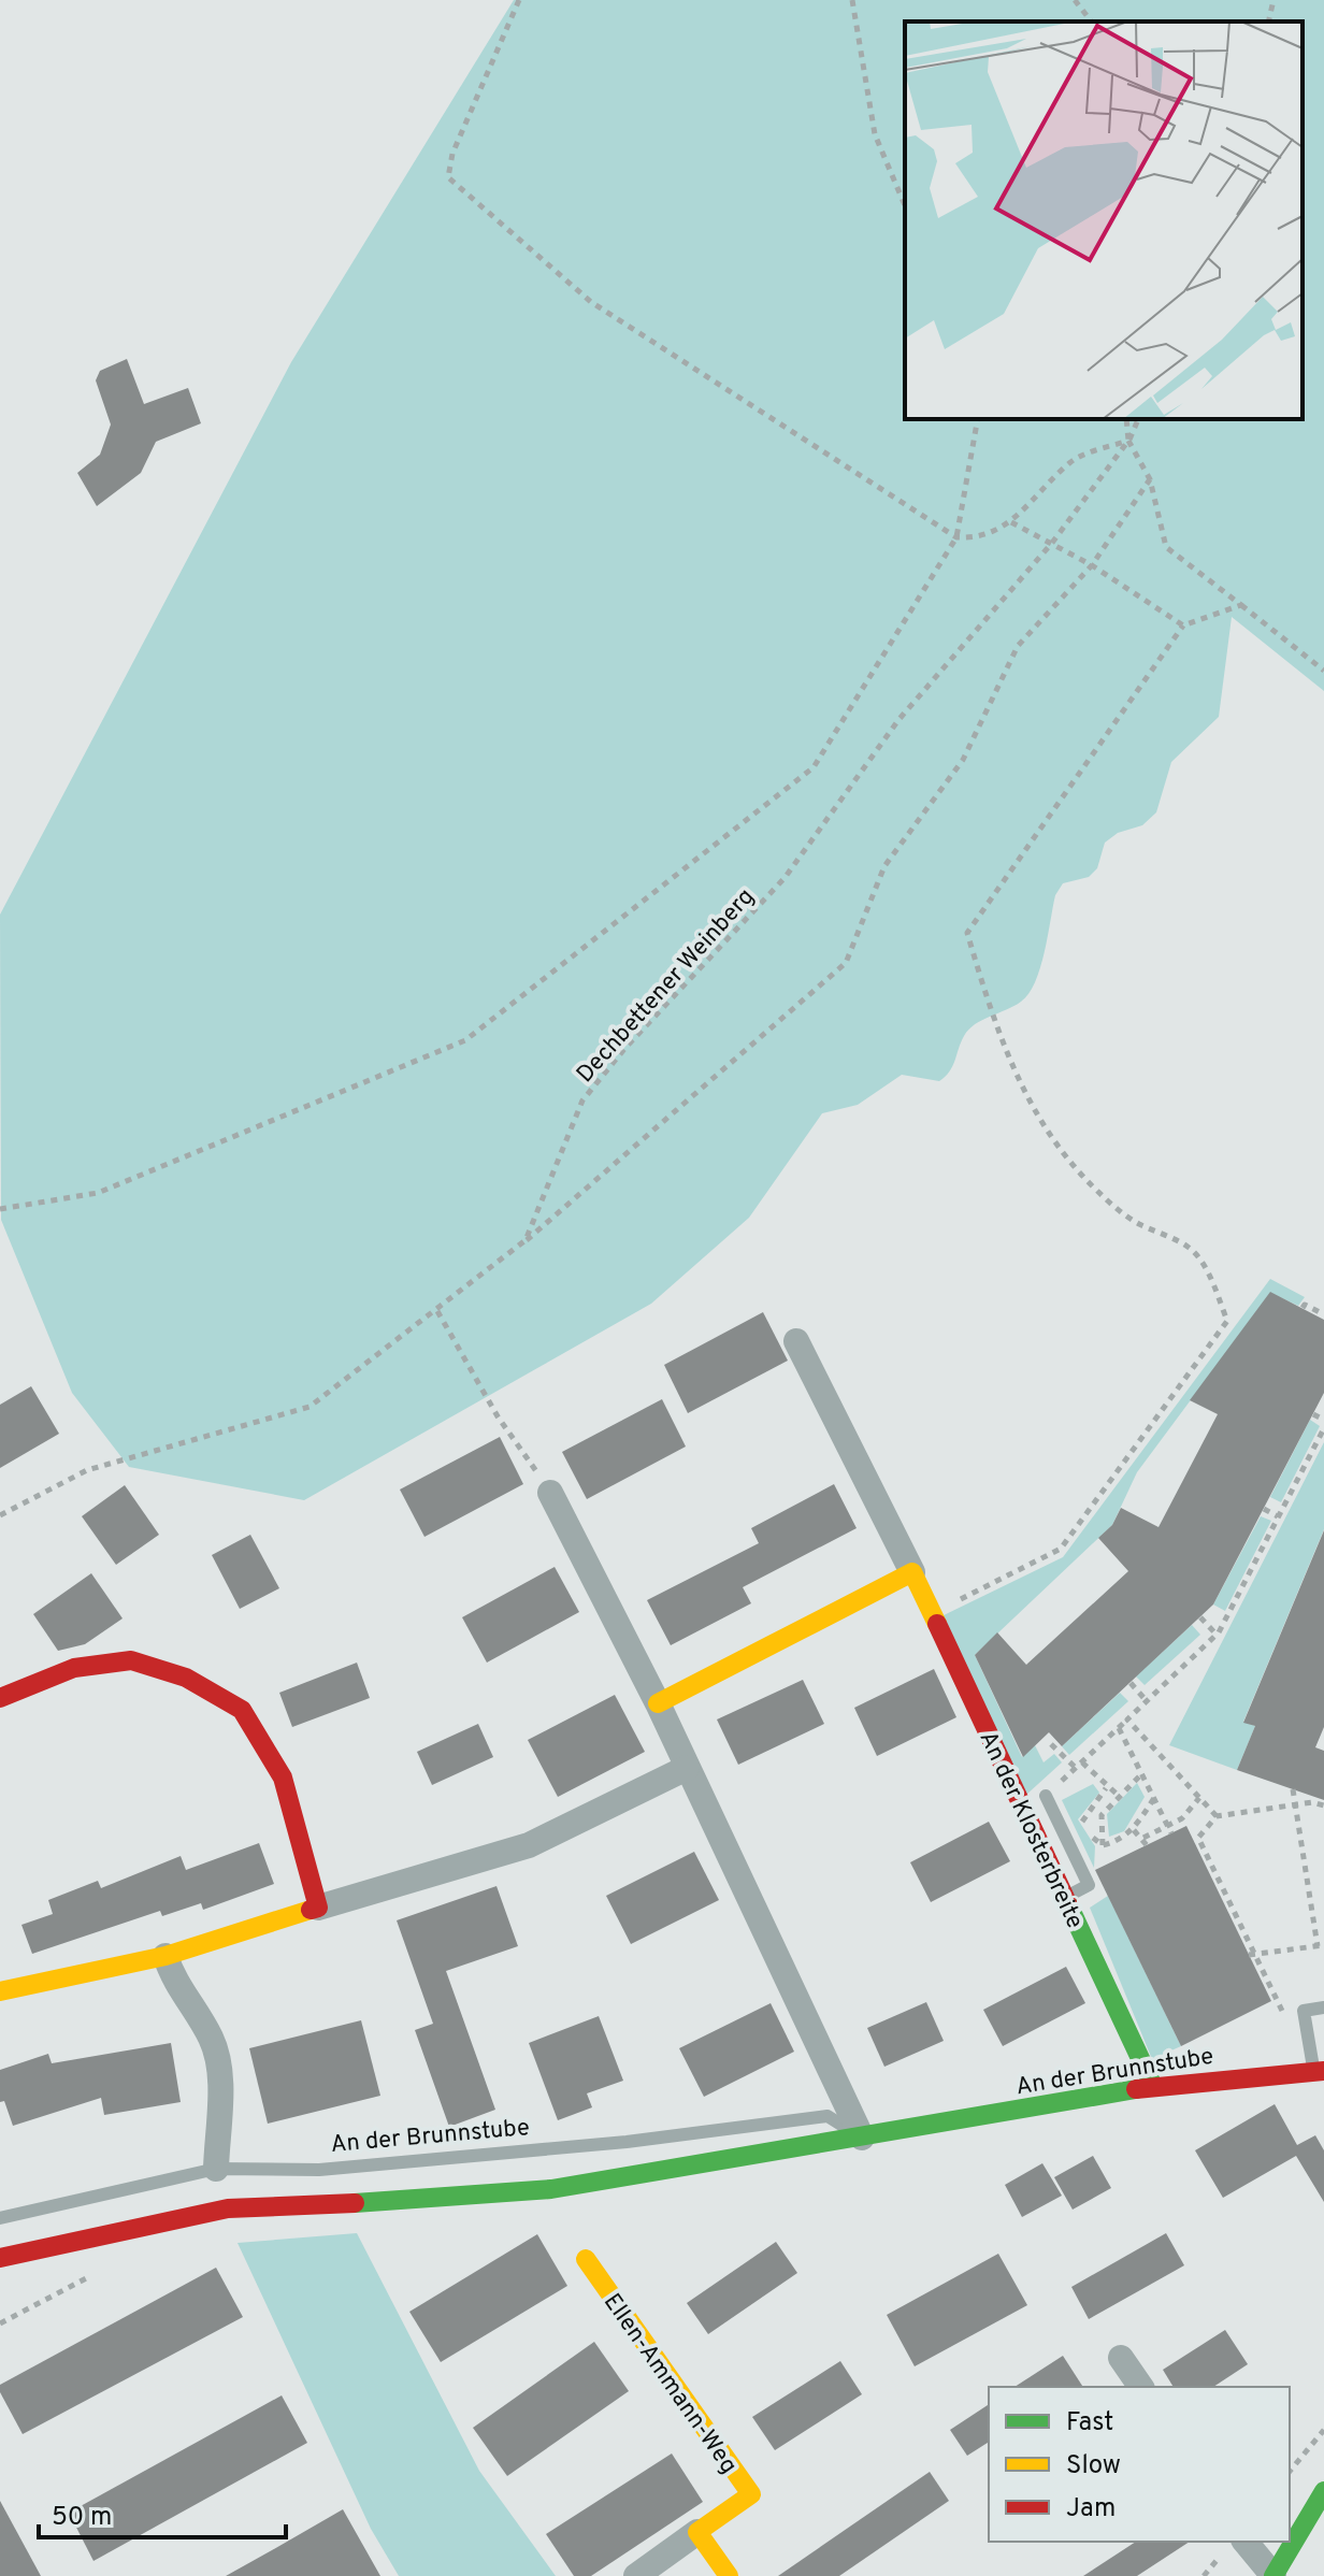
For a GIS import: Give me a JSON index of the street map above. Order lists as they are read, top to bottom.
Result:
{
  "streets": {
    "street": ["An der Klosterbreite", "An der Brunnstube", "Ellen-Ammann-Weg"],
    "path": ["Dechbettener Weinberg"]
  },
  "crossings": [
    ["An der Klosterbreite", "An der Brunnstube"]
  ],
  "legend": ["Fast", "Slow", "Jam"],
  "scale_bar": "50 m"
}
